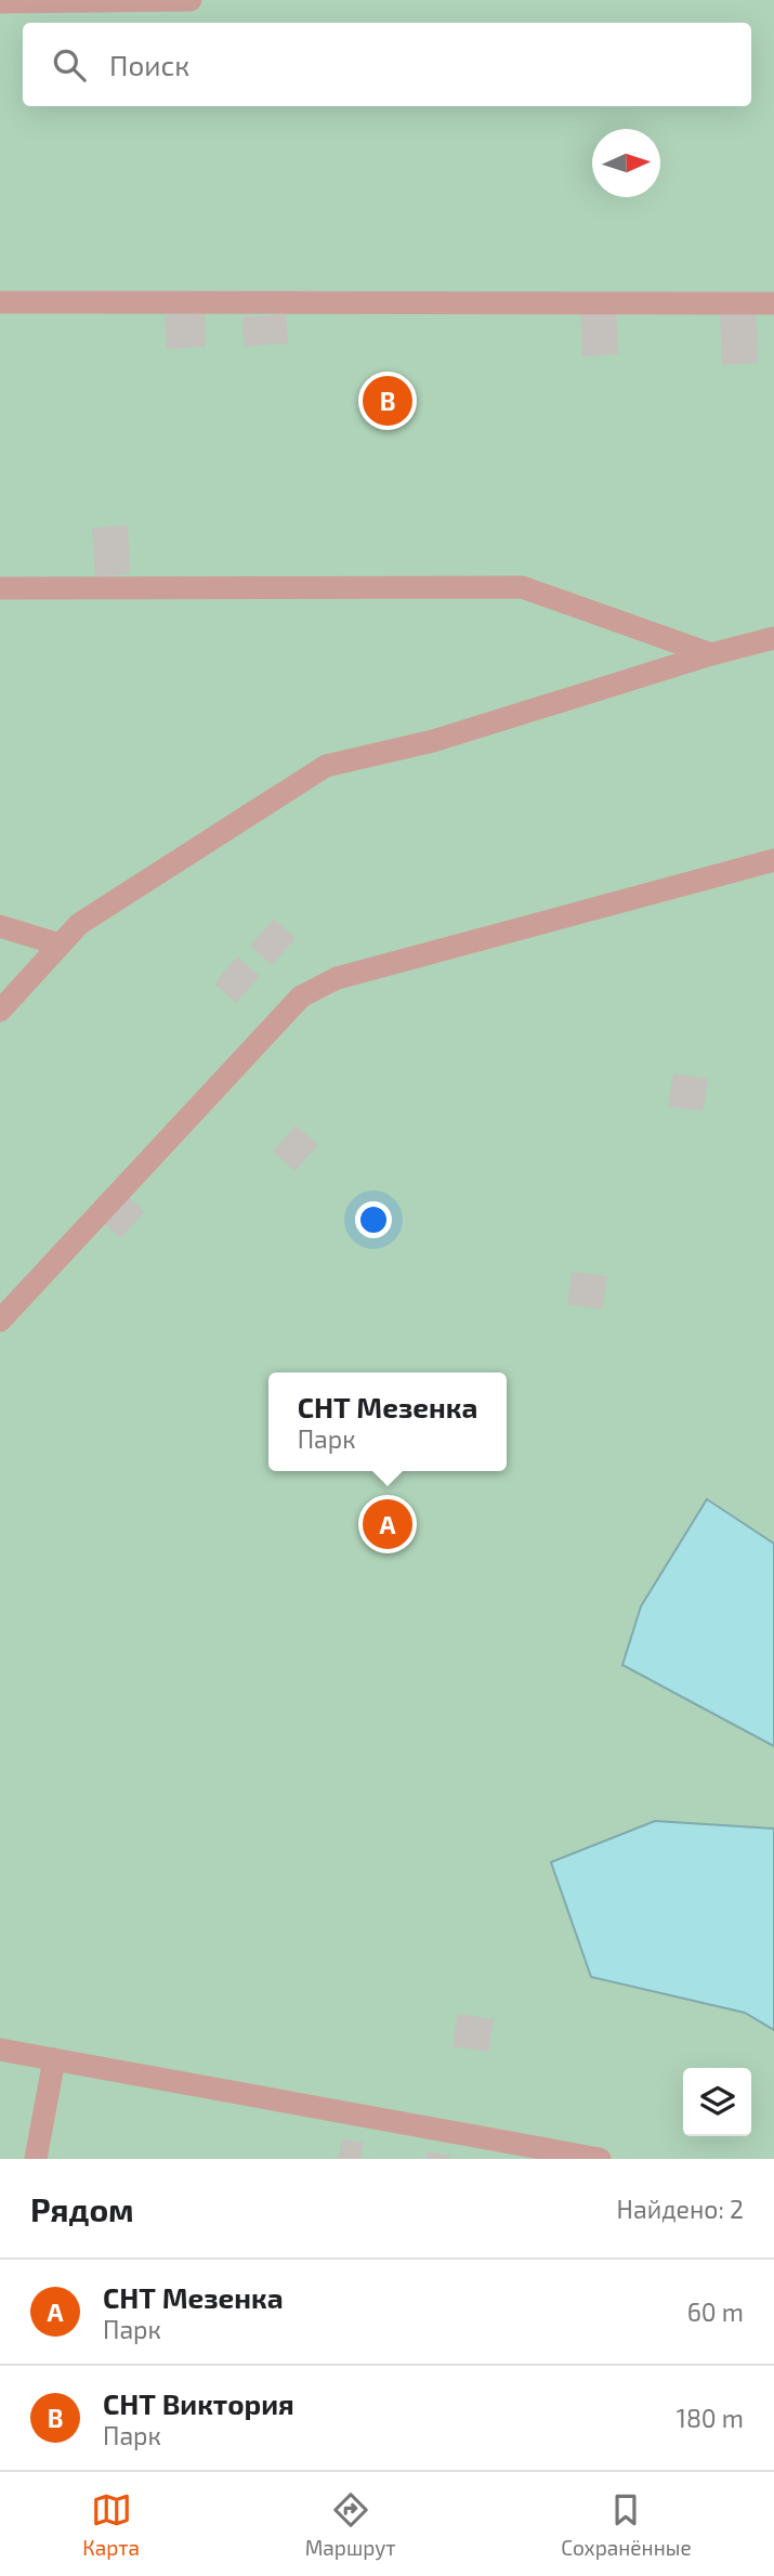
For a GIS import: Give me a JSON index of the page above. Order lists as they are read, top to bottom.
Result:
{
  "north": "right",
  "page": {
    "search": "Поиск",
    "pins": ["B", "A"],
    "popup": ["СНТ Мезенка", "Парк"],
    "heading": ["Рядом", "Найдено: 2"],
    "list": [
      {
        "mark": "A",
        "name": "СНТ Мезенка",
        "note": "Парк",
        "value": "60 m"
      },
      {
        "mark": "B",
        "name": "СНТ Виктория",
        "note": "Парк",
        "value": "180 m"
      }
    ],
    "nav": ["Карта", "Маршрут", "Сохранённые"]
  }
}
